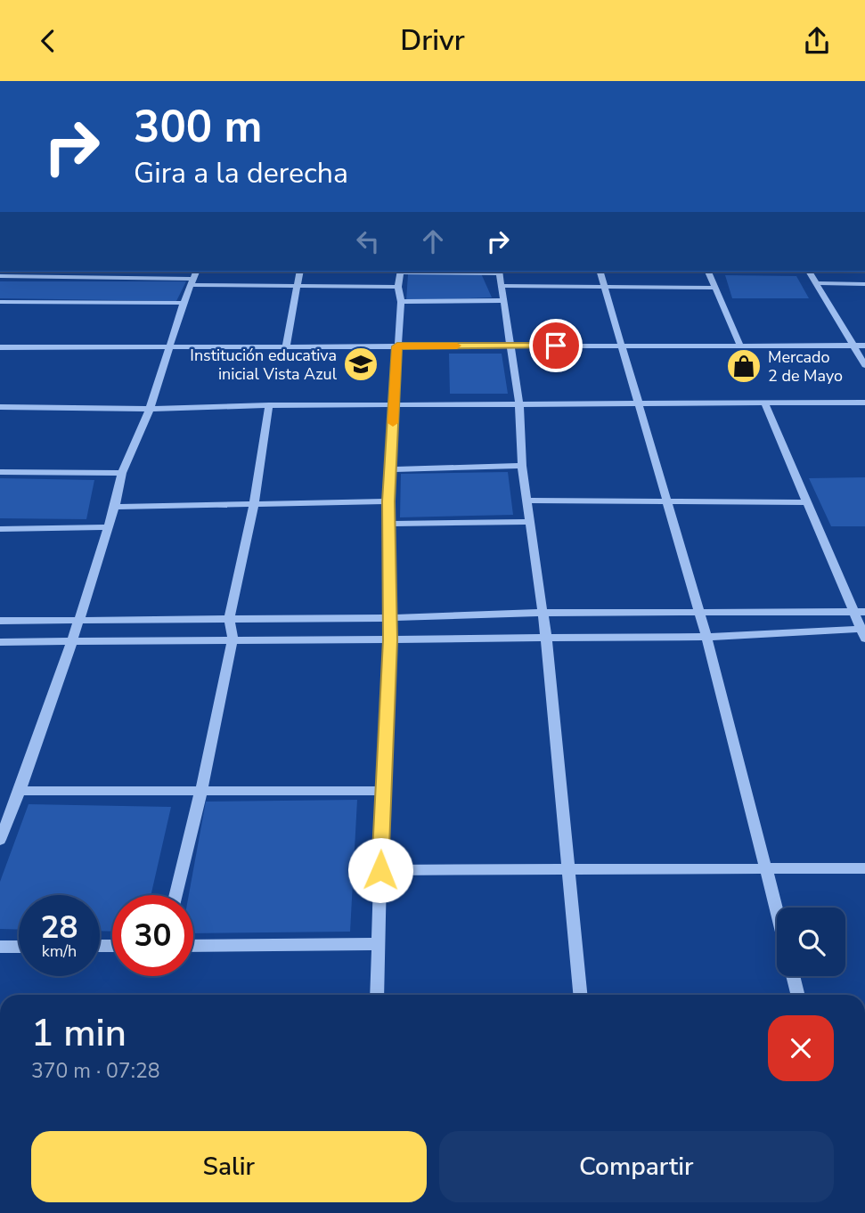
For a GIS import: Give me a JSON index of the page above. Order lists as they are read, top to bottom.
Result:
{
  "places": {
    "school or university": ["Institución educativa inicial Vista Azul"],
    "shop": ["Mercado 2 de Mayo"]
  },
  "page": {
    "header": "Drivr",
    "turn": ["300 m", "Gira a la derecha"],
    "speed": "28 km/h",
    "limit": "30",
    "heading": ["1 min", "370 m · 07:28"],
    "buttons": ["Salir", "Compartir"]
  }
}
